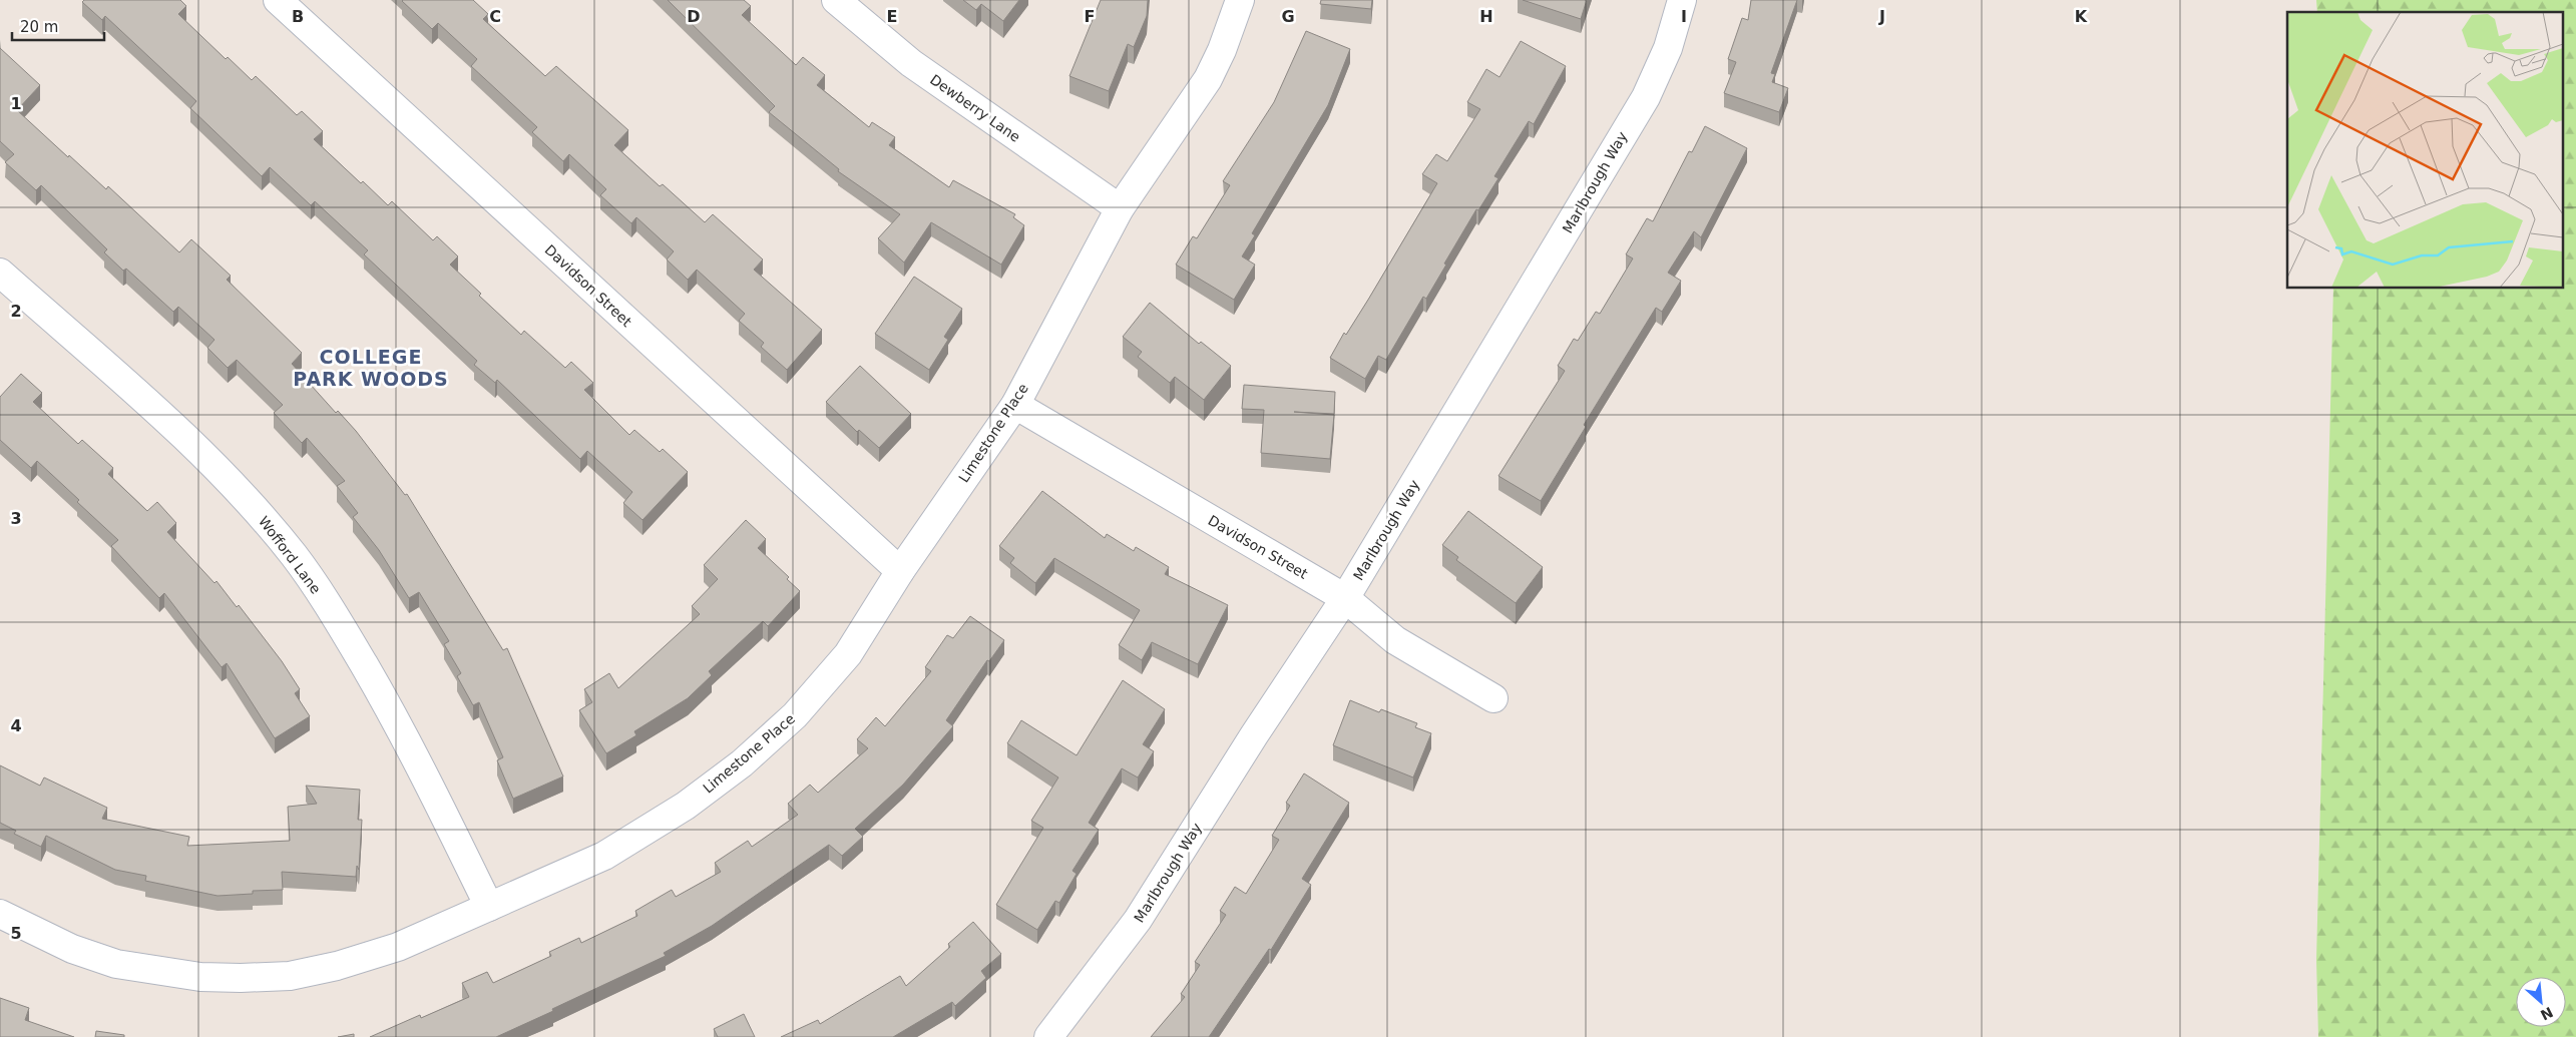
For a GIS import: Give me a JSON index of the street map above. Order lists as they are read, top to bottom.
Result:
{
  "streets": {
    "street": [
      "Dewberry Lane",
      "Marlbrough Way",
      "Davidson Street",
      "Limestone Place",
      "Wofford Lane"
    ]
  },
  "crossings": [
    ["Dewberry Lane", "Limestone Place"],
    ["Marlbrough Way", "Davidson Street"],
    ["Davidson Street", "Limestone Place"],
    ["Limestone Place", "Wofford Lane"]
  ],
  "districts": ["COLLEGE PARK WOODS"],
  "scale_bar": "20 m",
  "north": "bottom right",
  "grid": {
    "columns": [
      "B",
      "C",
      "D",
      "E",
      "F",
      "G",
      "H",
      "I",
      "J",
      "K"
    ],
    "rows": [
      "1",
      "2",
      "3",
      "4",
      "5"
    ]
  }
}
